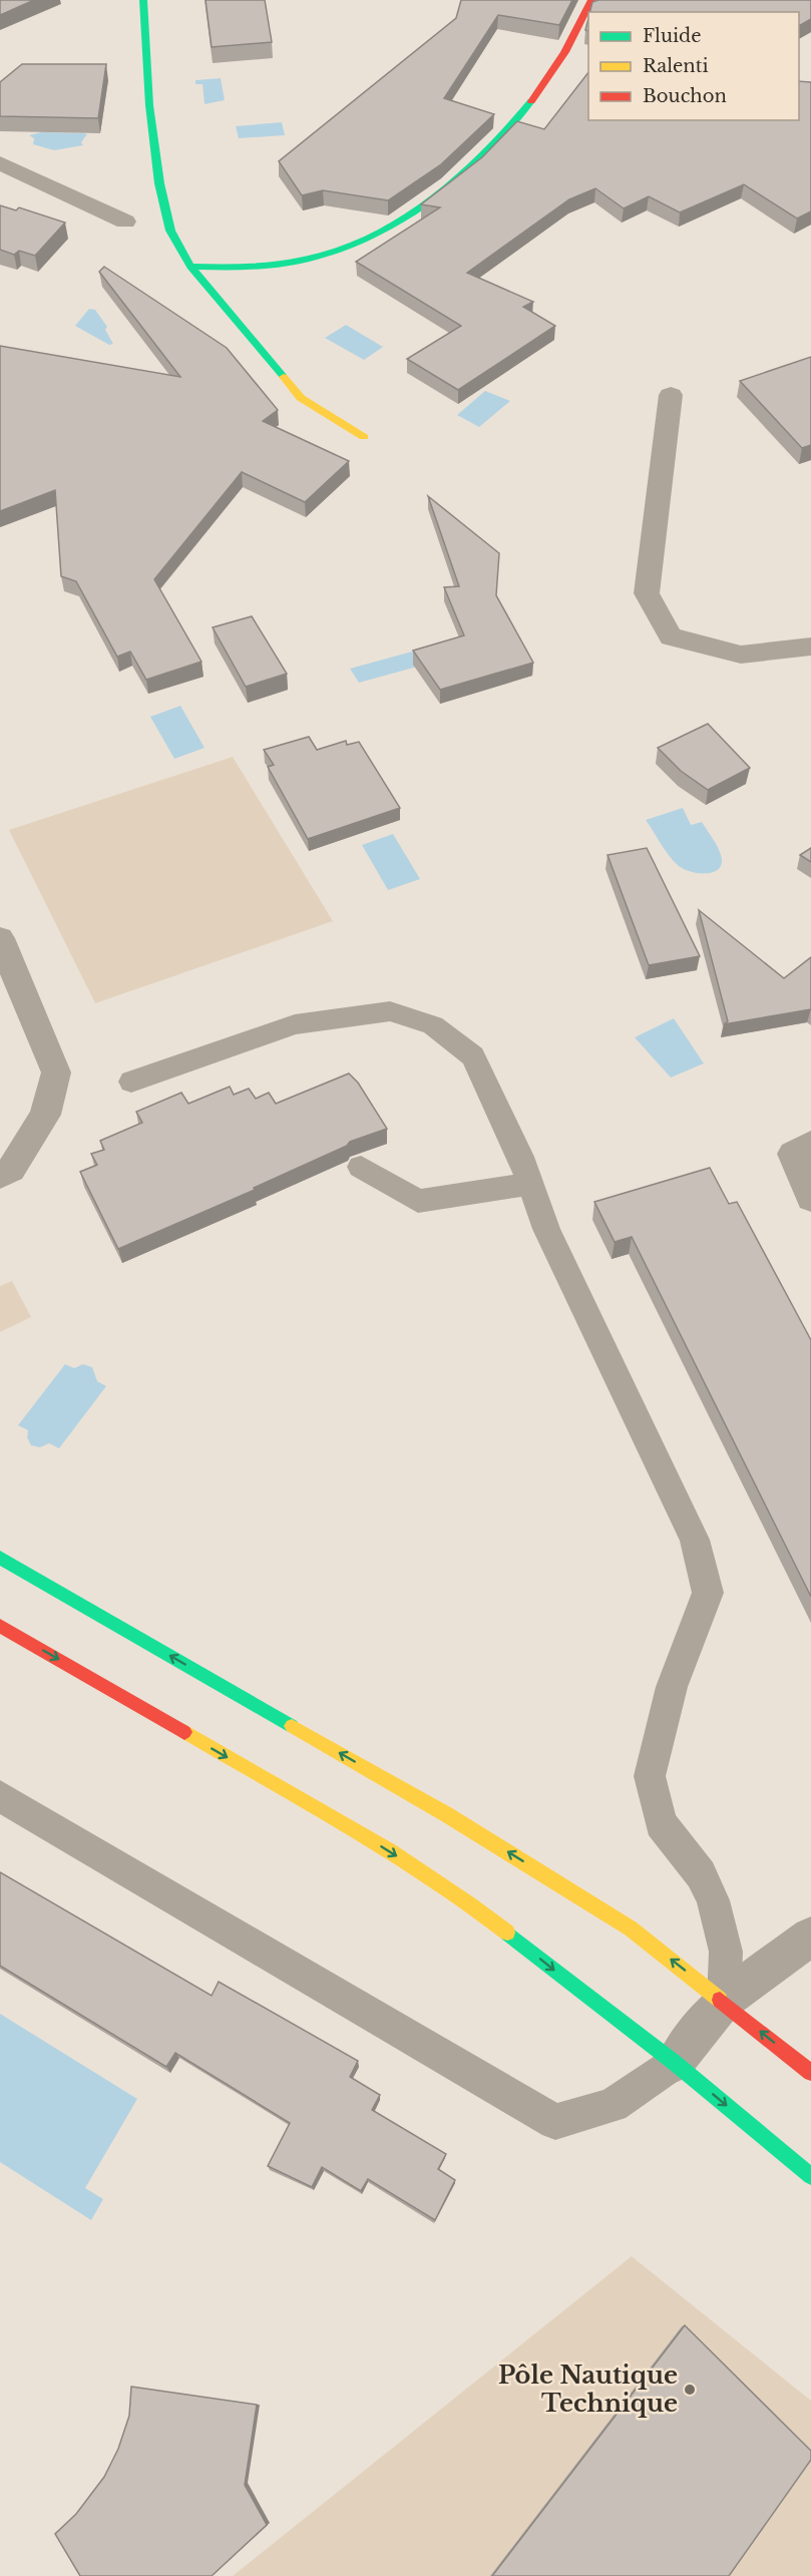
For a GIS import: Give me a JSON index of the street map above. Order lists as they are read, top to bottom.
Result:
{
  "places": ["Pôle Nautique Technique"],
  "legend": ["Fluide", "Ralenti", "Bouchon"]
}
